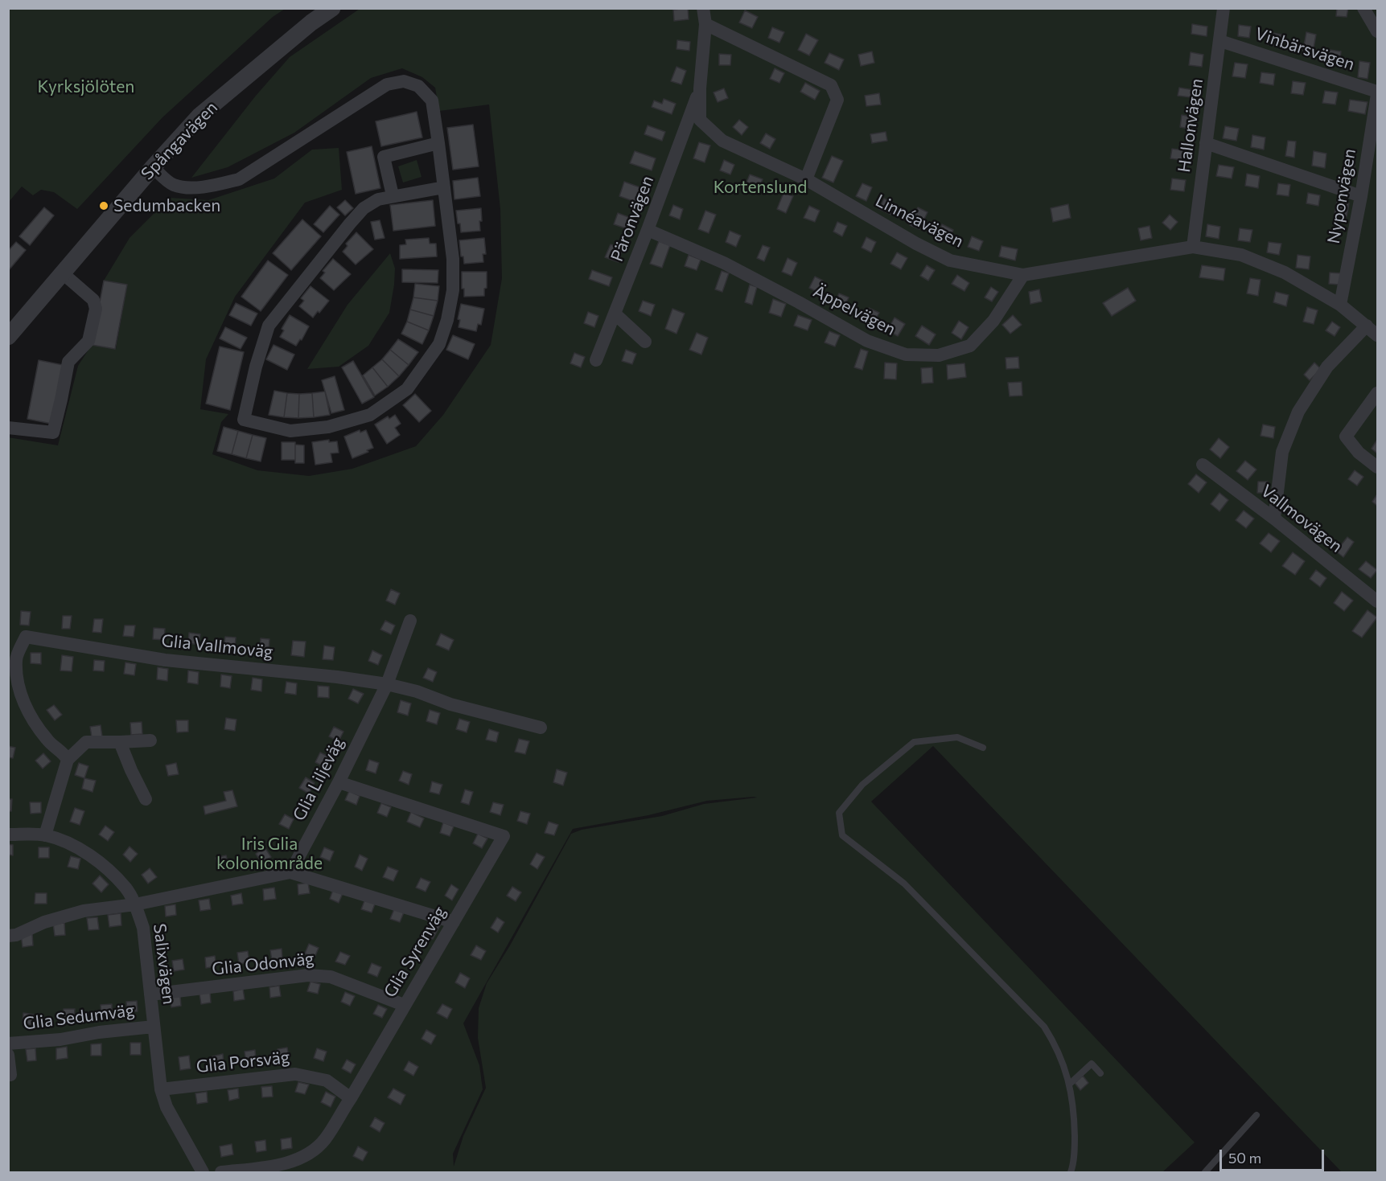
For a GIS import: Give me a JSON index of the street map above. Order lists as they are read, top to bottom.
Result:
{
  "streets": {
    "street": [
      "Vinbärsvägen",
      "Hallonvägen",
      "Spångavägen",
      "Nyponvägen",
      "Päronvägen",
      "Linnéavägen",
      "Äppelvägen",
      "Vallmovägen",
      "Glia Vallmoväg",
      "Glia Liljeväg",
      "Glia Syrenväg",
      "Salixvägen",
      "Glia Odonväg",
      "Glia Sedumväg",
      "Glia Porsväg"
    ]
  },
  "crossings": [
    ["Vinbärsvägen", "Hallonvägen"],
    ["Vinbärsvägen", "Nyponvägen"],
    ["Hallonvägen", "Linnéavägen"],
    ["Nyponvägen", "Linnéavägen"],
    ["Päronvägen", "Linnéavägen"],
    ["Päronvägen", "Äppelvägen"],
    ["Linnéavägen", "Äppelvägen"],
    ["Glia Vallmoväg", "Glia Liljeväg"],
    ["Glia Liljeväg", "Glia Syrenväg"],
    ["Glia Syrenväg", "Glia Odonväg"],
    ["Glia Syrenväg", "Glia Porsväg"],
    ["Salixvägen", "Glia Odonväg"],
    ["Salixvägen", "Glia Sedumväg"],
    ["Salixvägen", "Glia Porsväg"]
  ],
  "parks": ["Kyrksjölöten", "Kortenslund", "Iris Glia koloniområde"],
  "places": ["Sedumbacken"],
  "scale_bar": "50 m"
}
